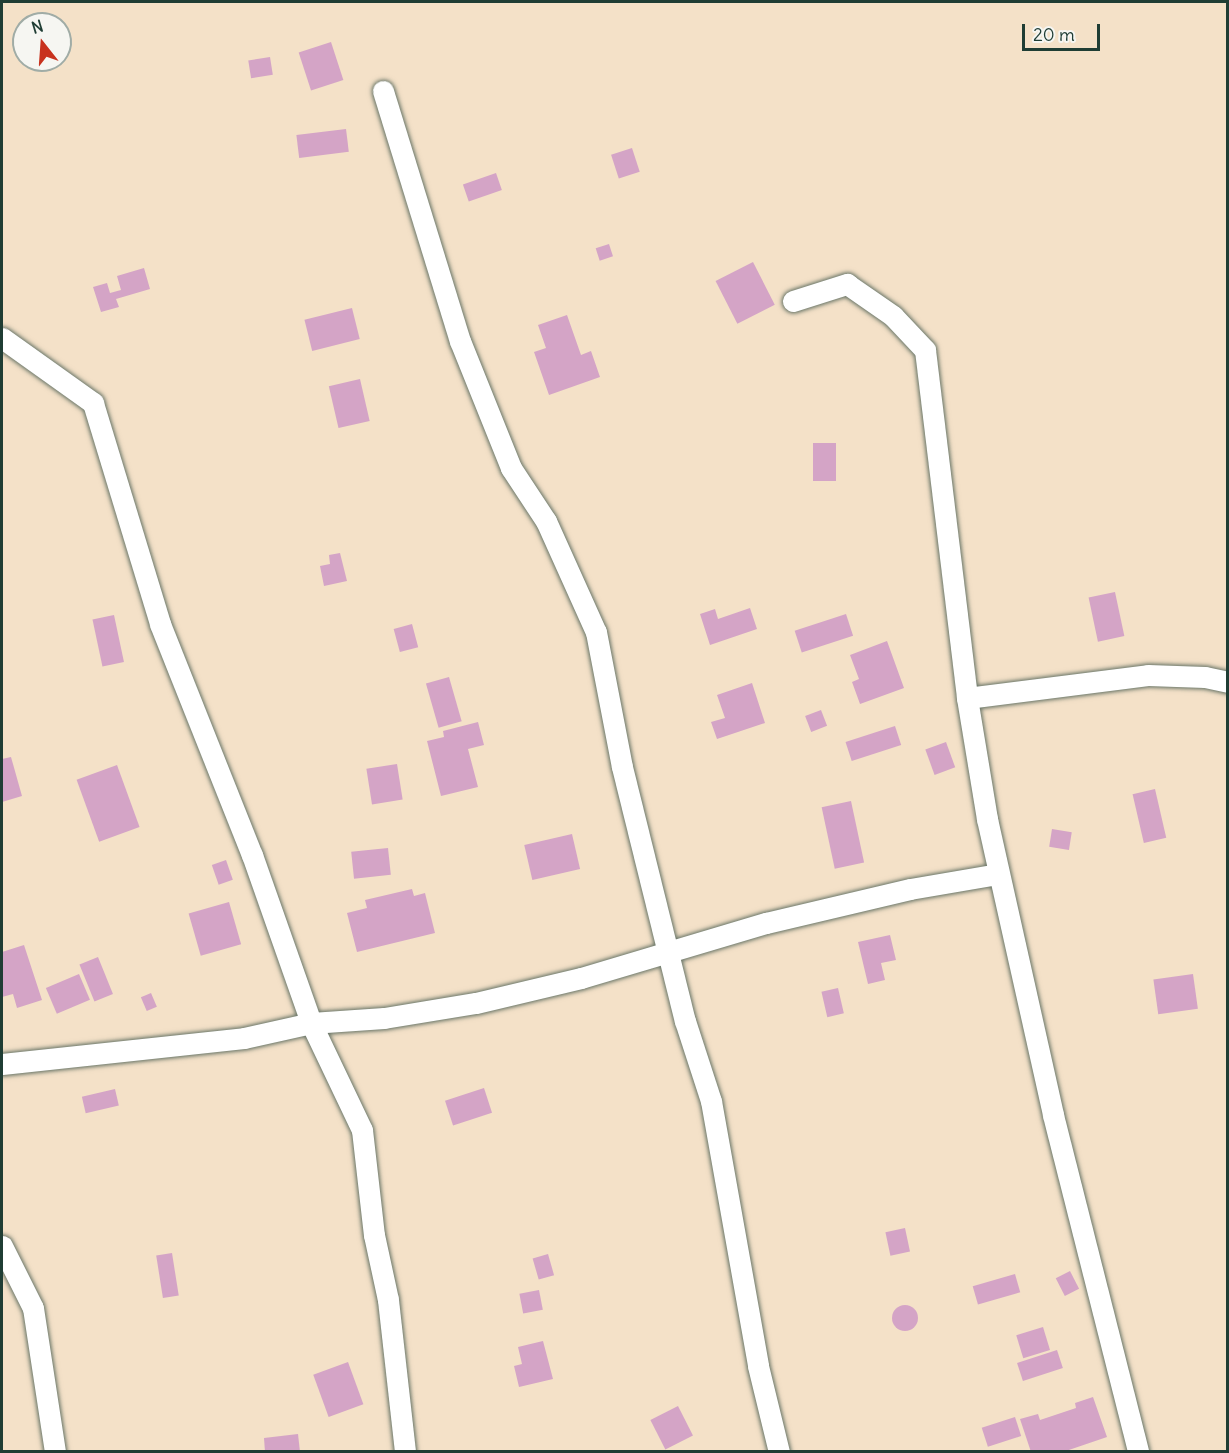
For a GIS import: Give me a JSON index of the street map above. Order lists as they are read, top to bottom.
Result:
{
  "scale_bar": "20 m",
  "north": "top"
}
